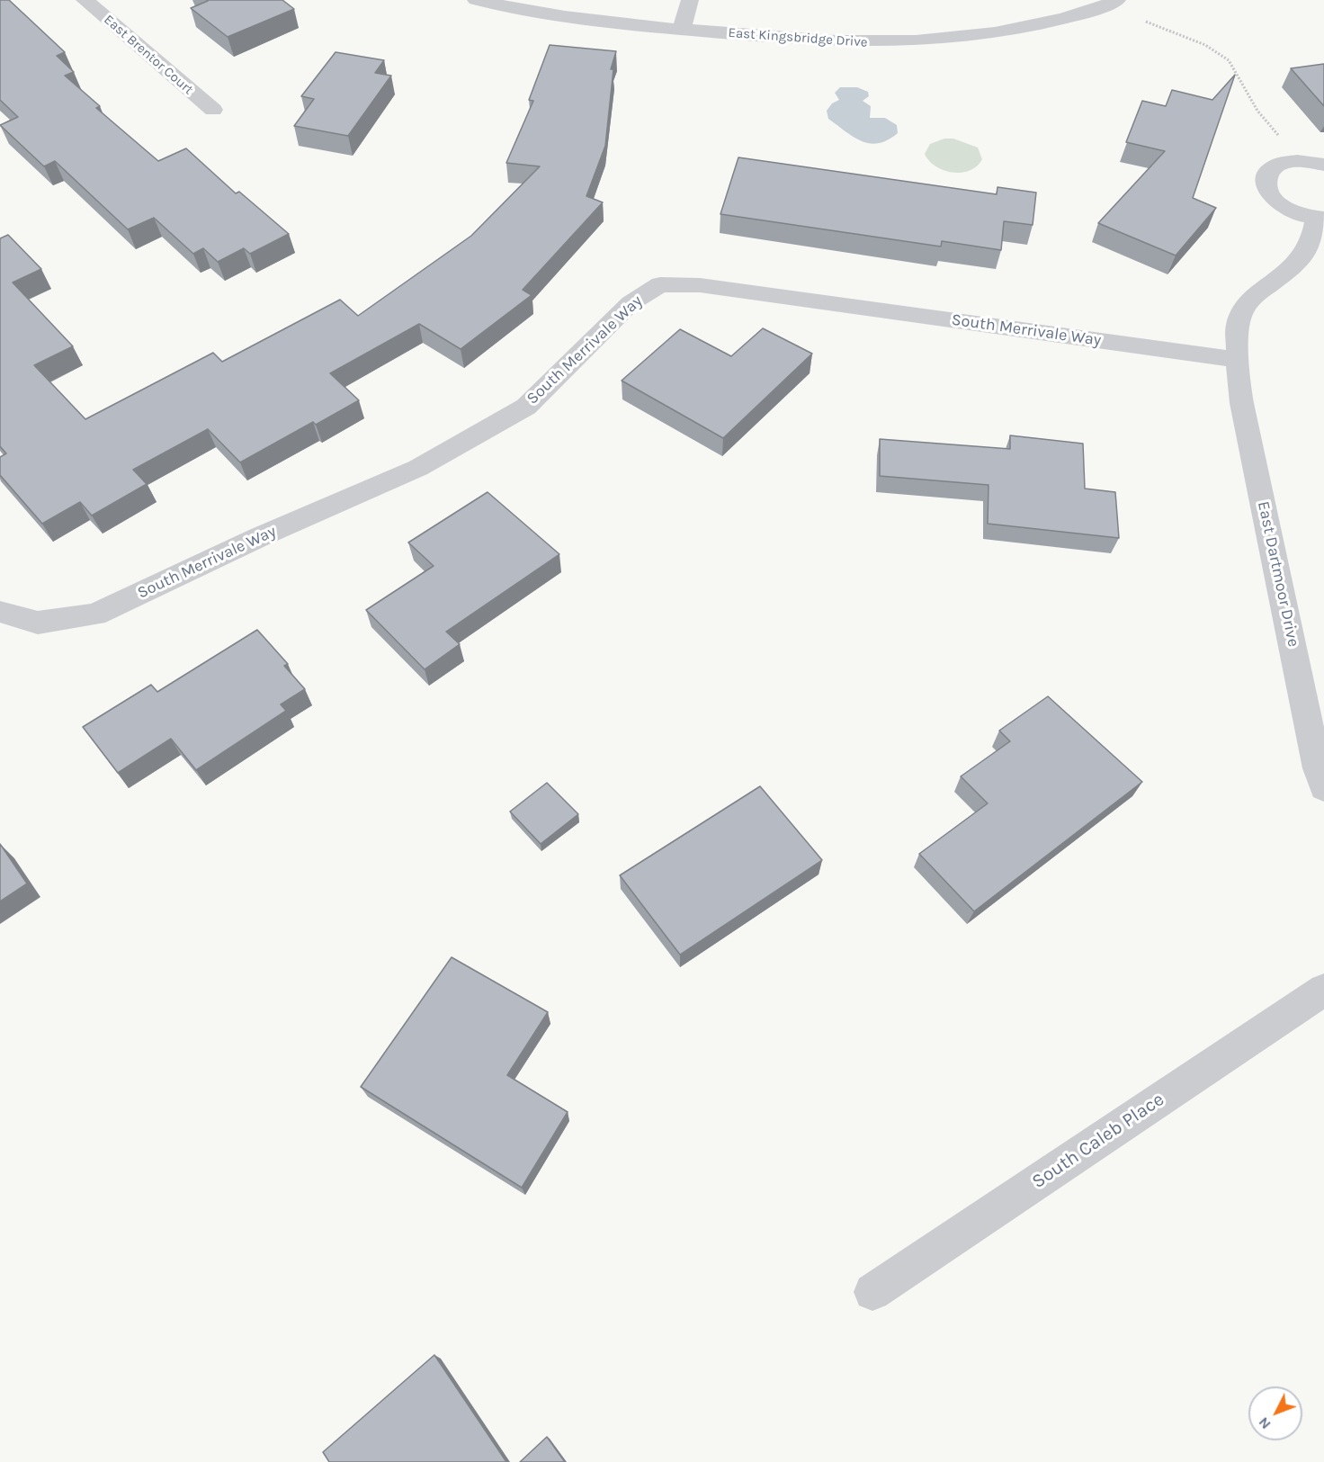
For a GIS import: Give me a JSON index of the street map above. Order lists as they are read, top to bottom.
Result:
{
  "streets": {
    "street": [
      "East Kingsbridge Drive",
      "East Brentor Court",
      "South Merrivale Way",
      "East Dartmoor Drive",
      "South Caleb Place"
    ]
  },
  "crossings": [
    ["South Merrivale Way", "East Dartmoor Drive"]
  ],
  "north": "bottom left"
}
